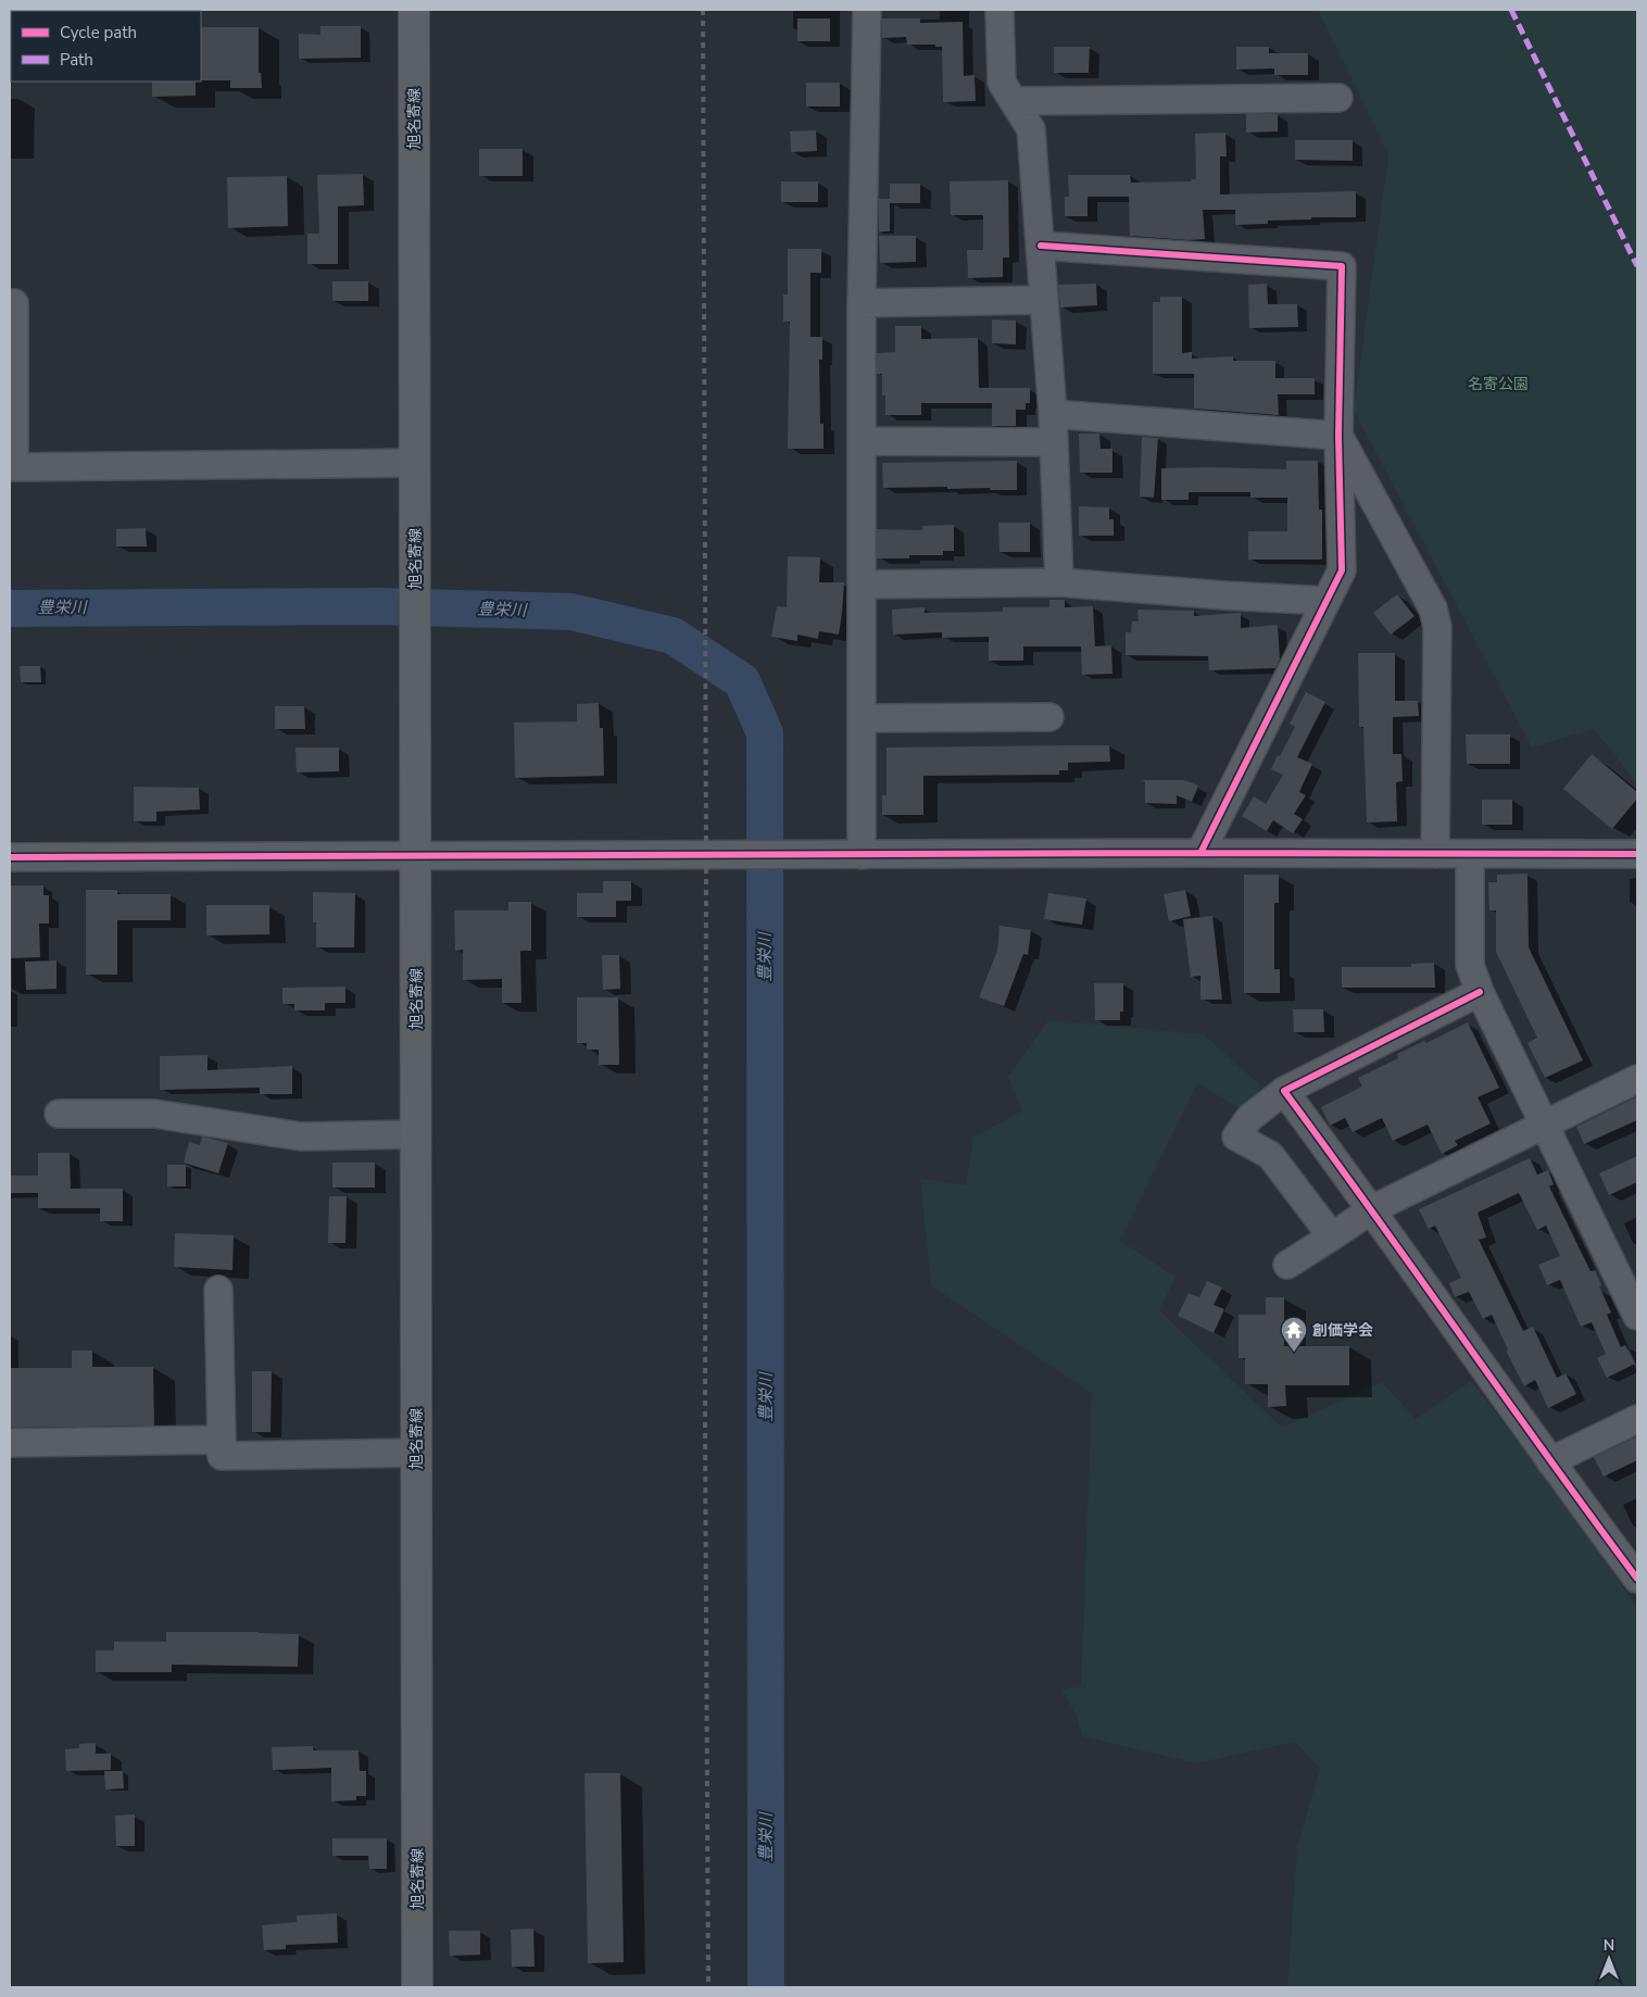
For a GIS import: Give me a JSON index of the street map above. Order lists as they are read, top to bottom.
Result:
{
  "streets": {
    "main road": ["旭名寄線"]
  },
  "water": ["豊栄川"],
  "parks": ["名寄公園"],
  "places": {
    "temple": ["創価学会"]
  },
  "legend": ["Cycle path", "Path"],
  "north": "top"
}
